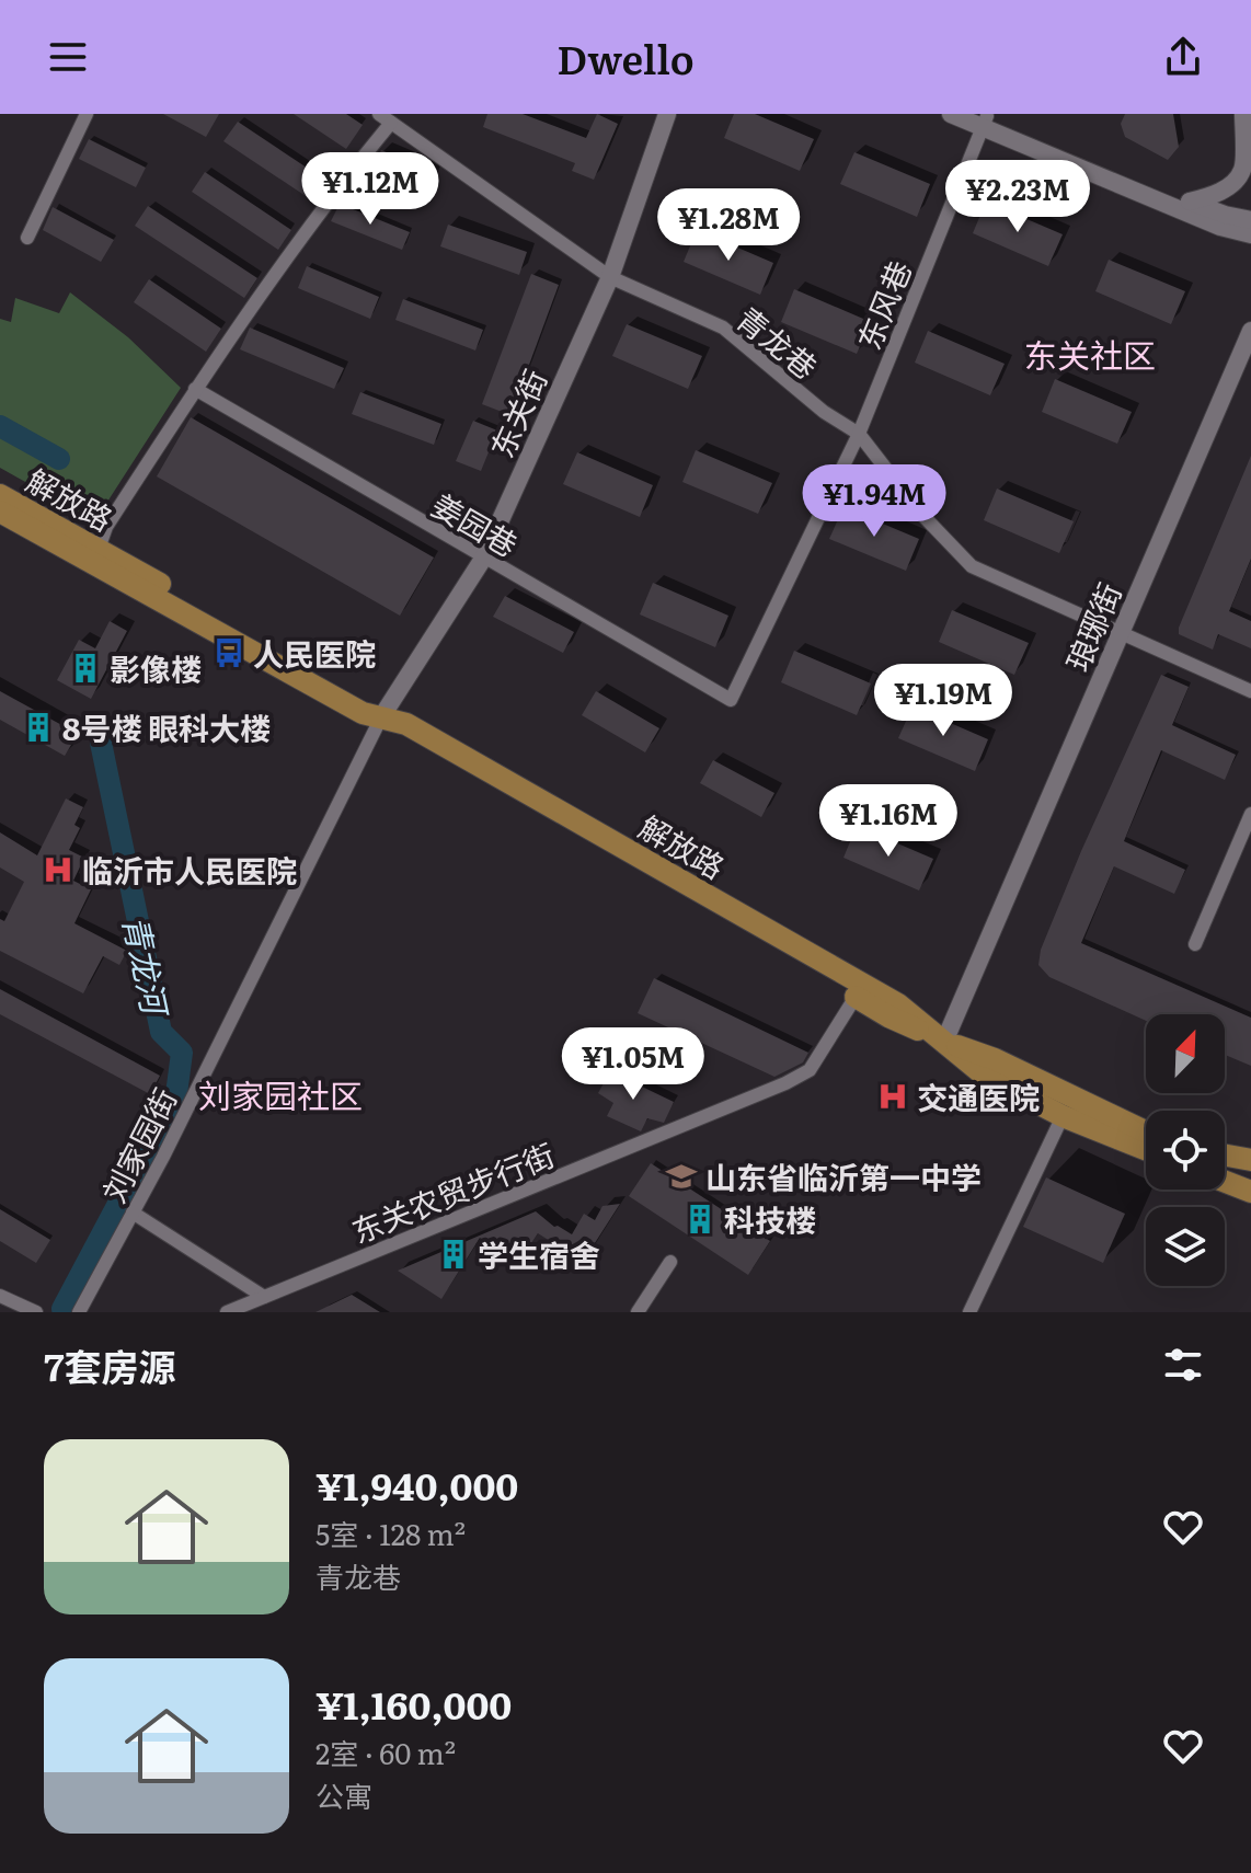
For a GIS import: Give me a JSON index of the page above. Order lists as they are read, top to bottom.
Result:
{
  "streets": {
    "main road": ["解放路"],
    "street": [
      "东风巷",
      "青龙巷",
      "东关街",
      "姜园巷",
      "琅琊街",
      "刘家园街",
      "东关农贸步行街"
    ]
  },
  "crossings": [
    ["东风巷", "青龙巷"],
    ["东风巷", "姜园巷"],
    ["青龙巷", "东关街"],
    ["青龙巷", "琅琊街"],
    ["东关街", "解放路"],
    ["东关街", "姜园巷"],
    ["东关街", "刘家园街"],
    ["解放路", "琅琊街"],
    ["解放路", "刘家园街"],
    ["解放路", "东关农贸步行街"]
  ],
  "districts": ["东关社区", "刘家园社区"],
  "water": ["青龙河"],
  "places": {
    "bus stop": ["人民医院"],
    "building": [
      "影像楼",
      "8号楼 眼科大楼",
      "科技楼",
      "学生宿舍"
    ],
    "hospital": ["临沂市人民医院", "交通医院"],
    "school or university": ["山东省临沂第一中学"]
  },
  "north": "top right",
  "page": {
    "header": "Dwello",
    "price": [
      "¥1.12M",
      "¥2.23M",
      "¥1.28M",
      "¥1.94M",
      "¥1.19M",
      "¥1.16M",
      "¥1.05M"
    ],
    "heading": "7套房源",
    "list": [
      {
        "name": "¥1,940,000",
        "note": "5室 · 128 m² · 青龙巷"
      },
      {
        "name": "¥1,160,000",
        "note": "2室 · 60 m² · 公寓"
      }
    ]
  }
}
